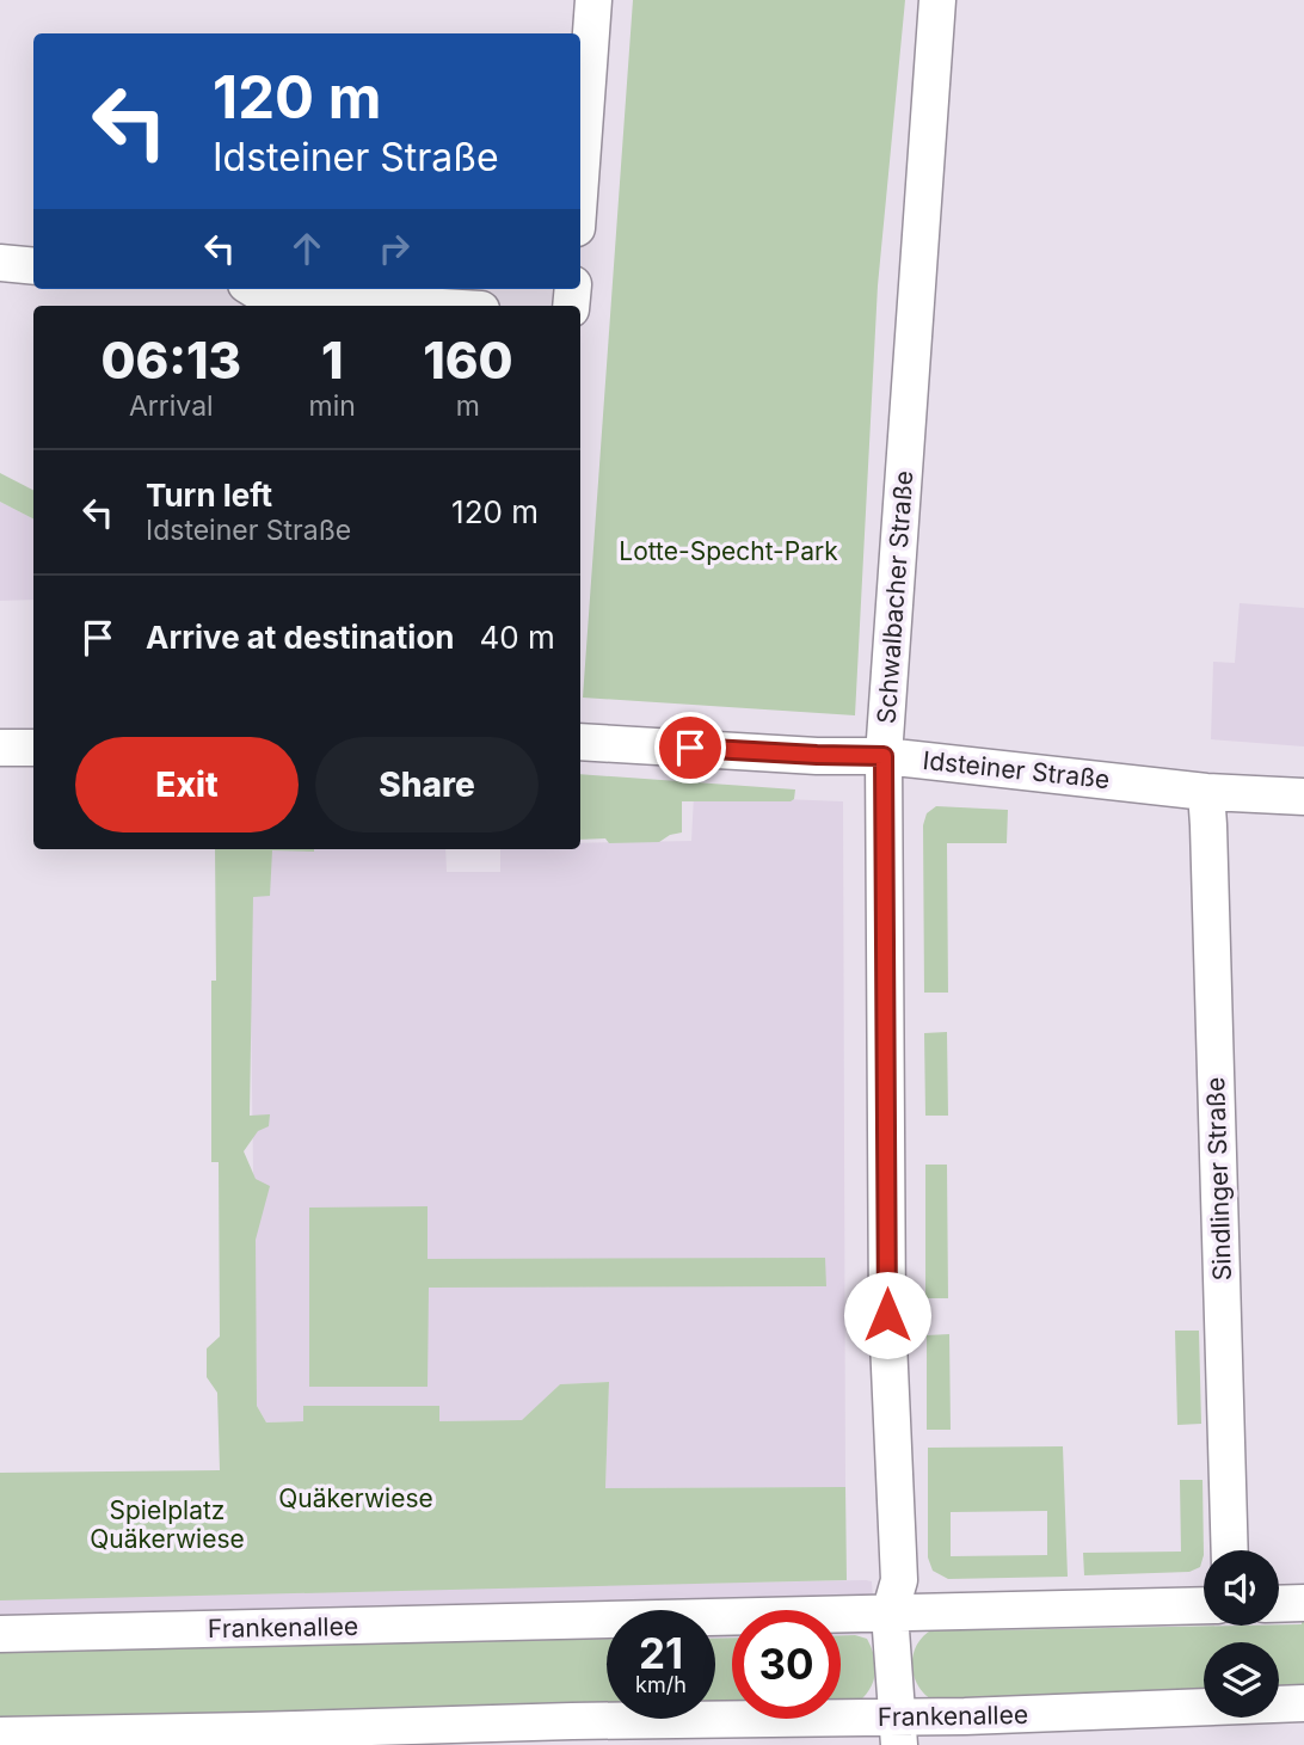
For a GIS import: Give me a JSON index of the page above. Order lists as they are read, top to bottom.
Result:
{
  "streets": {
    "street": [
      "Schwalbacher Straße",
      "Idsteiner Straße",
      "Sindlinger Straße",
      "Frankenallee"
    ]
  },
  "crossings": [
    ["Schwalbacher Straße", "Idsteiner Straße"],
    ["Schwalbacher Straße", "Frankenallee"],
    ["Idsteiner Straße", "Sindlinger Straße"]
  ],
  "parks": ["Lotte-Specht-Park", "Quäkerwiese", "Spielplatz Quäkerwiese"],
  "page": {
    "turn": ["120 m", "Idsteiner Straße"],
    "eta": [
      "06:13",
      "Arrival",
      "1",
      "min",
      "160",
      "m"
    ],
    "list": [
      {
        "name": "Turn left",
        "note": "Idsteiner Straße",
        "value": "120 m"
      },
      {
        "name": "Arrive at destination",
        "value": "40 m"
      }
    ],
    "buttons": ["Exit", "Share"],
    "speed": "21 km/h",
    "limit": "30"
  }
}
